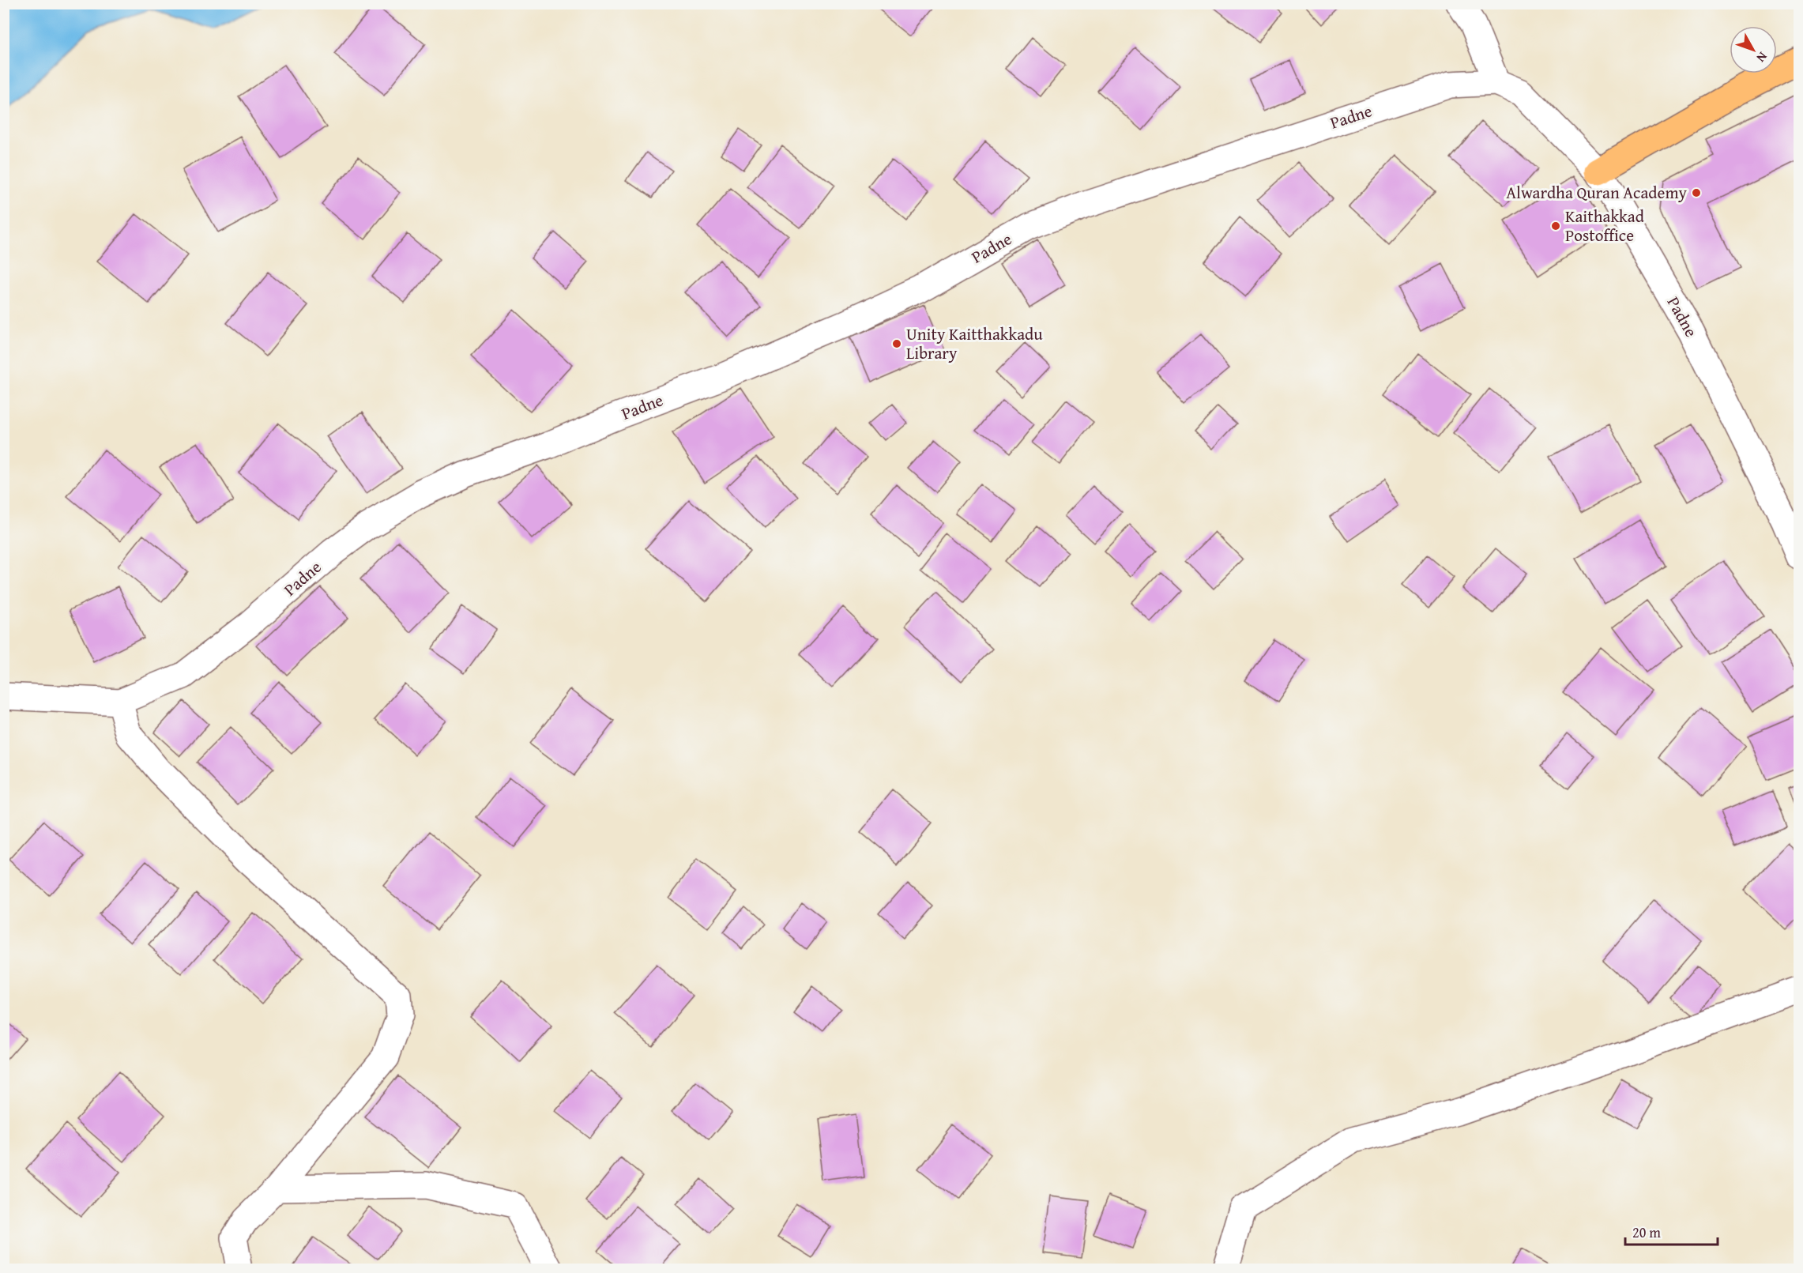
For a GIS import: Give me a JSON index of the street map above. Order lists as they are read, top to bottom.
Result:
{
  "streets": {
    "street": ["Padne"]
  },
  "places": ["Alwardha Quran Academy", "Kaithakkad Postoffice", "Unity Kaitthakkadu Library"],
  "scale_bar": "20 m",
  "north": "bottom right"
}
